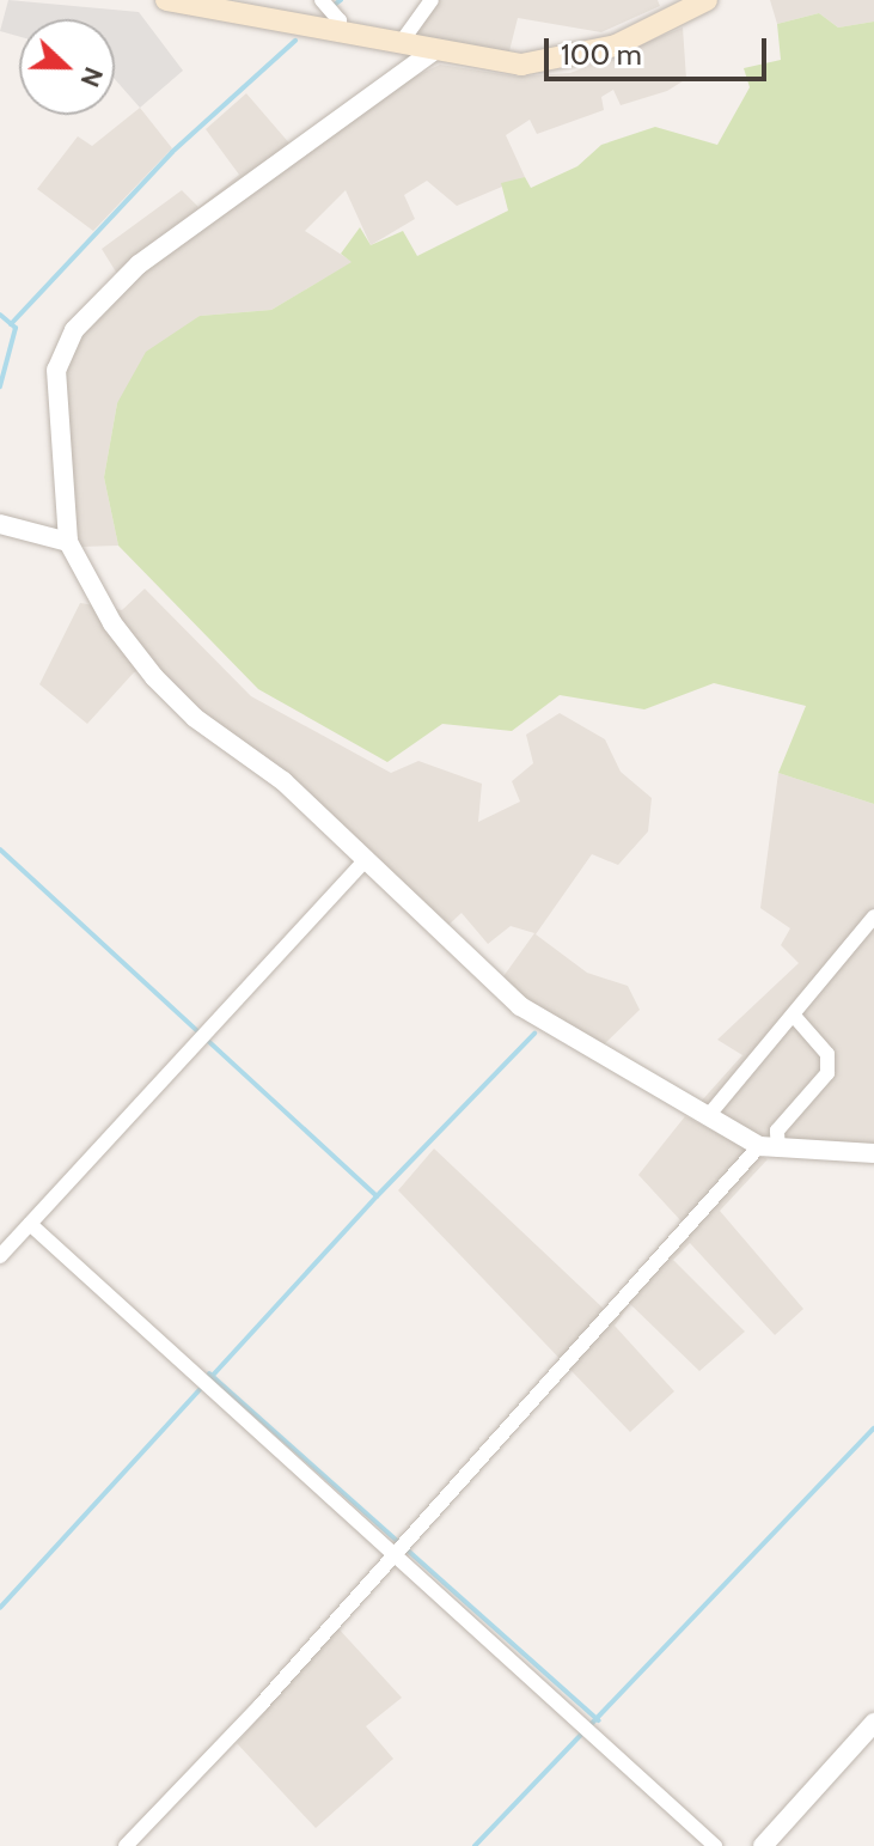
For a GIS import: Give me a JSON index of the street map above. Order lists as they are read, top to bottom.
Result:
{
  "scale_bar": "100 m",
  "north": "right"
}
